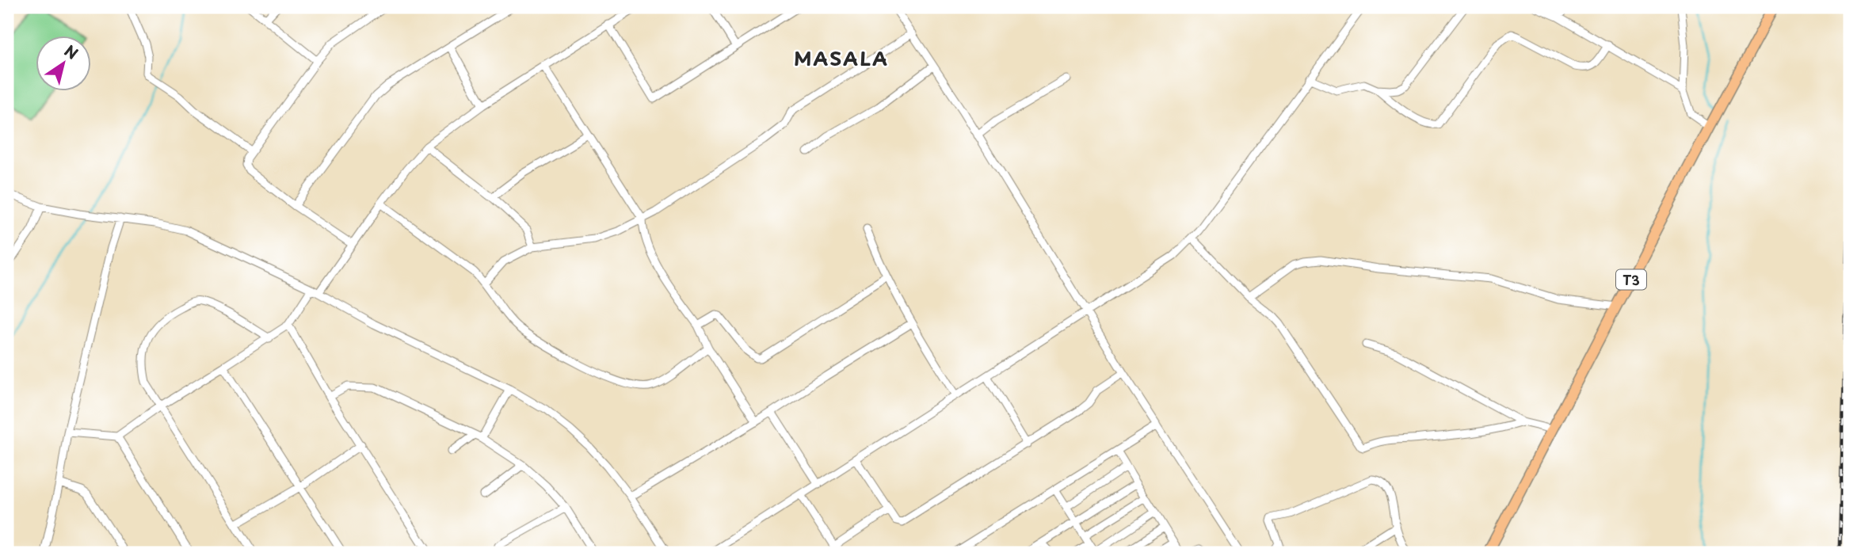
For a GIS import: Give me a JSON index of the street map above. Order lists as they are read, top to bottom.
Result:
{
  "streets": {
    "highway": ["T3"]
  },
  "districts": ["MASALA"],
  "north": "top right"
}
